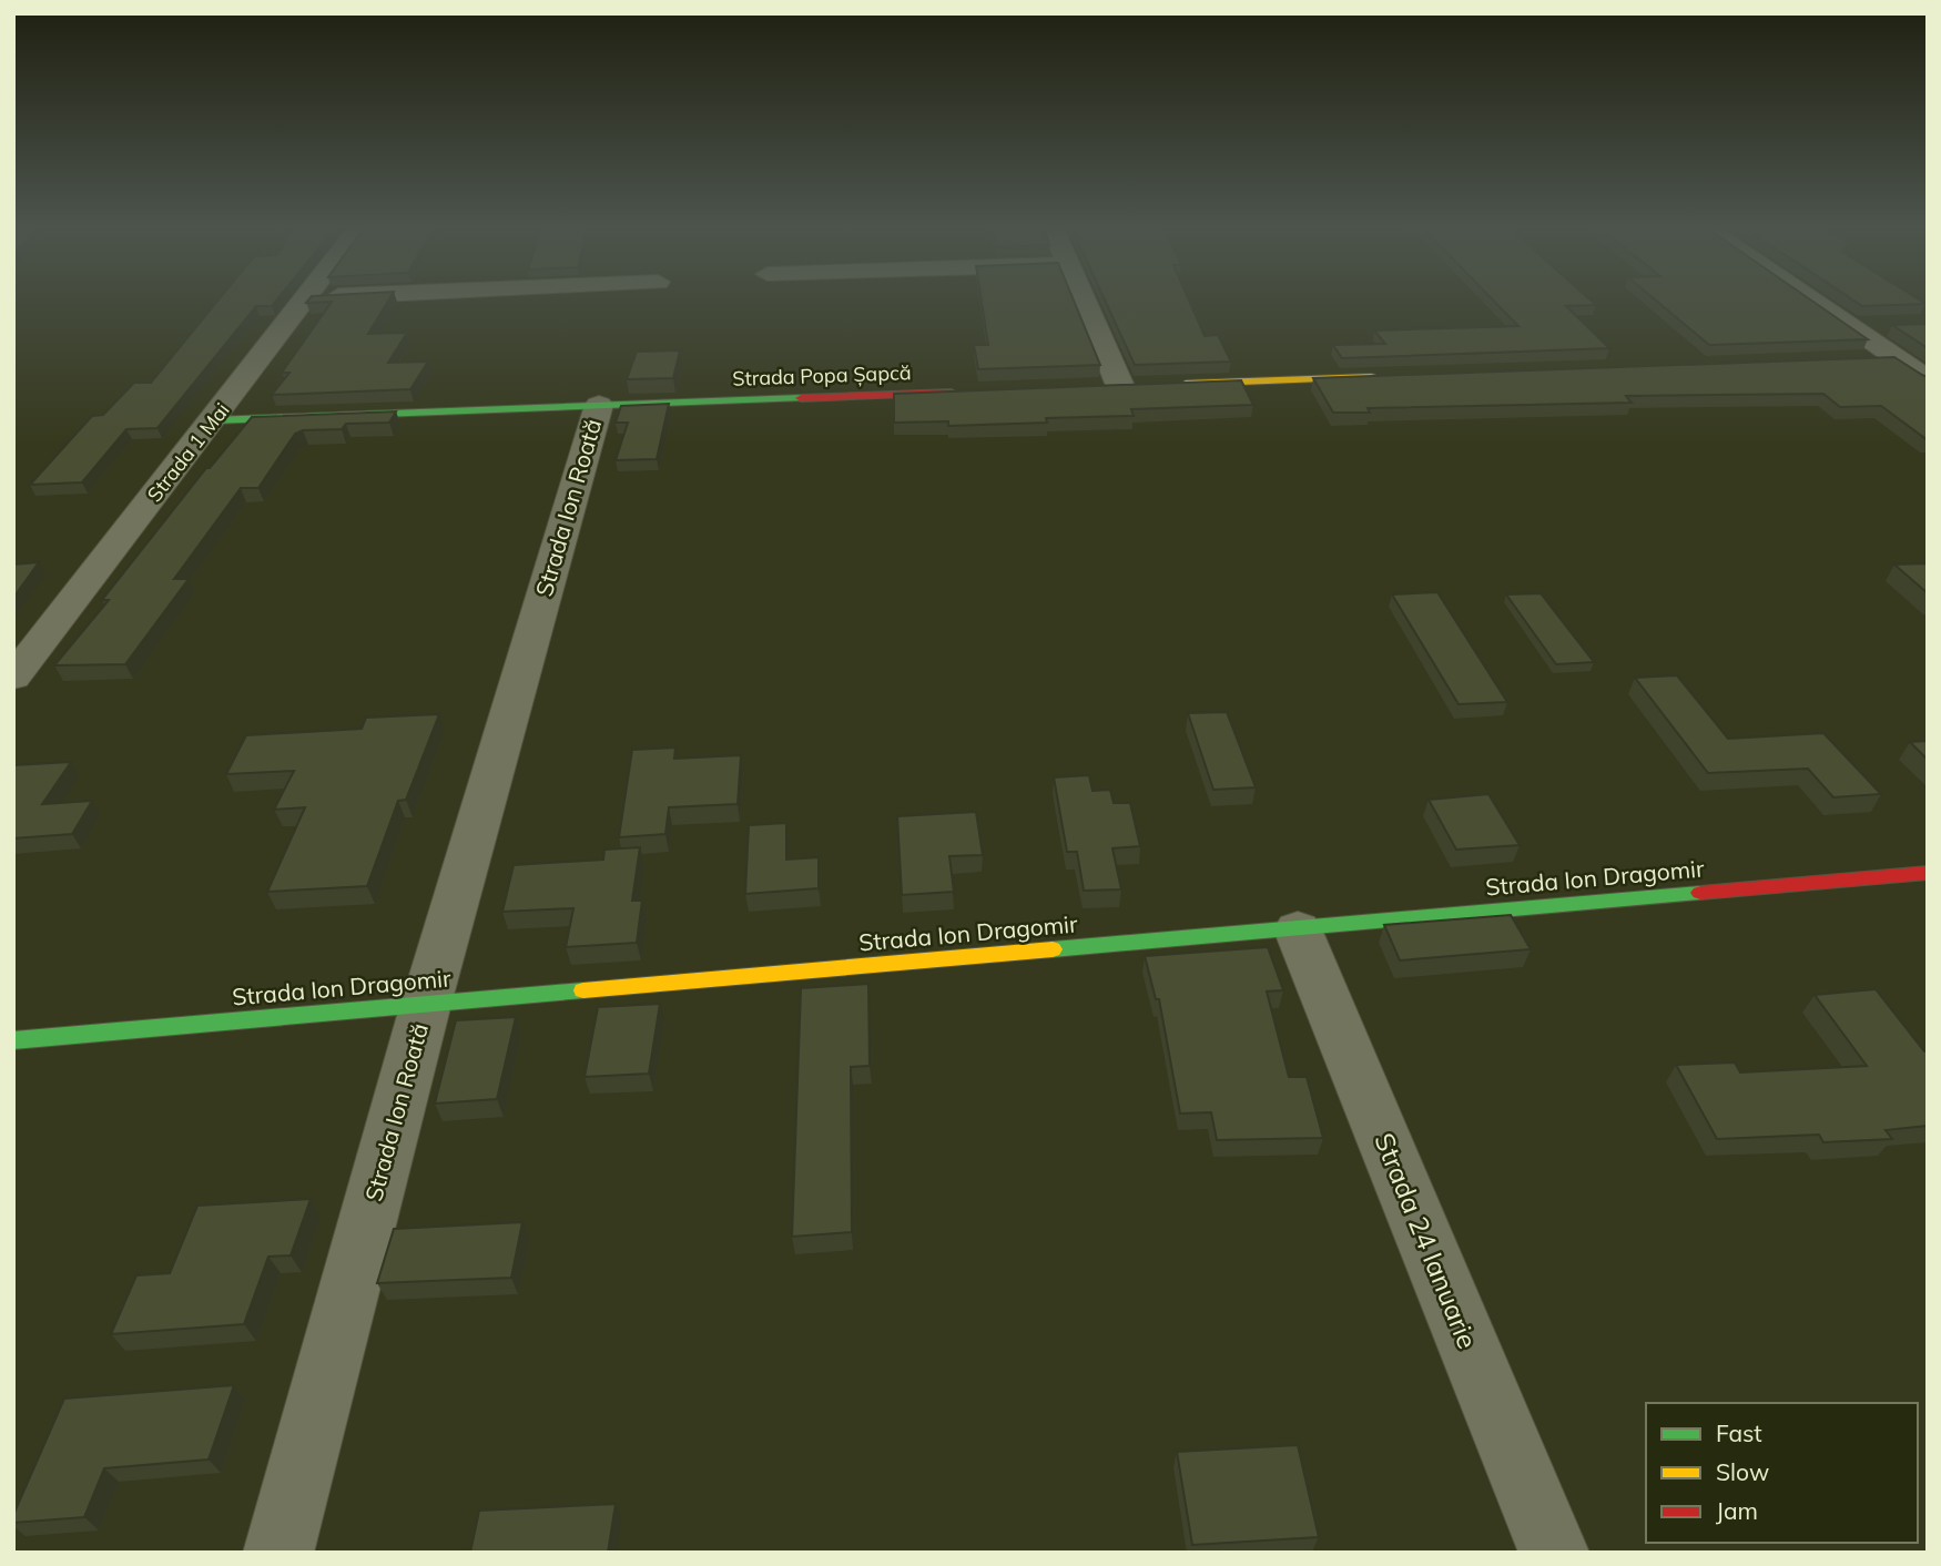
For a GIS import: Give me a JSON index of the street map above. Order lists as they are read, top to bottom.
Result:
{
  "streets": {
    "street": [
      "Strada Popa Șapcă",
      "Strada 1 Mai",
      "Strada Ion Roată",
      "Strada Ion Dragomir",
      "Strada 24 Ianuarie"
    ]
  },
  "crossings": [
    ["Strada Popa Șapcă", "Strada 1 Mai"],
    ["Strada Popa Șapcă", "Strada Ion Roată"],
    ["Strada Ion Roată", "Strada Ion Dragomir"],
    ["Strada Ion Dragomir", "Strada 24 Ianuarie"]
  ],
  "legend": ["Fast", "Slow", "Jam"]
}
